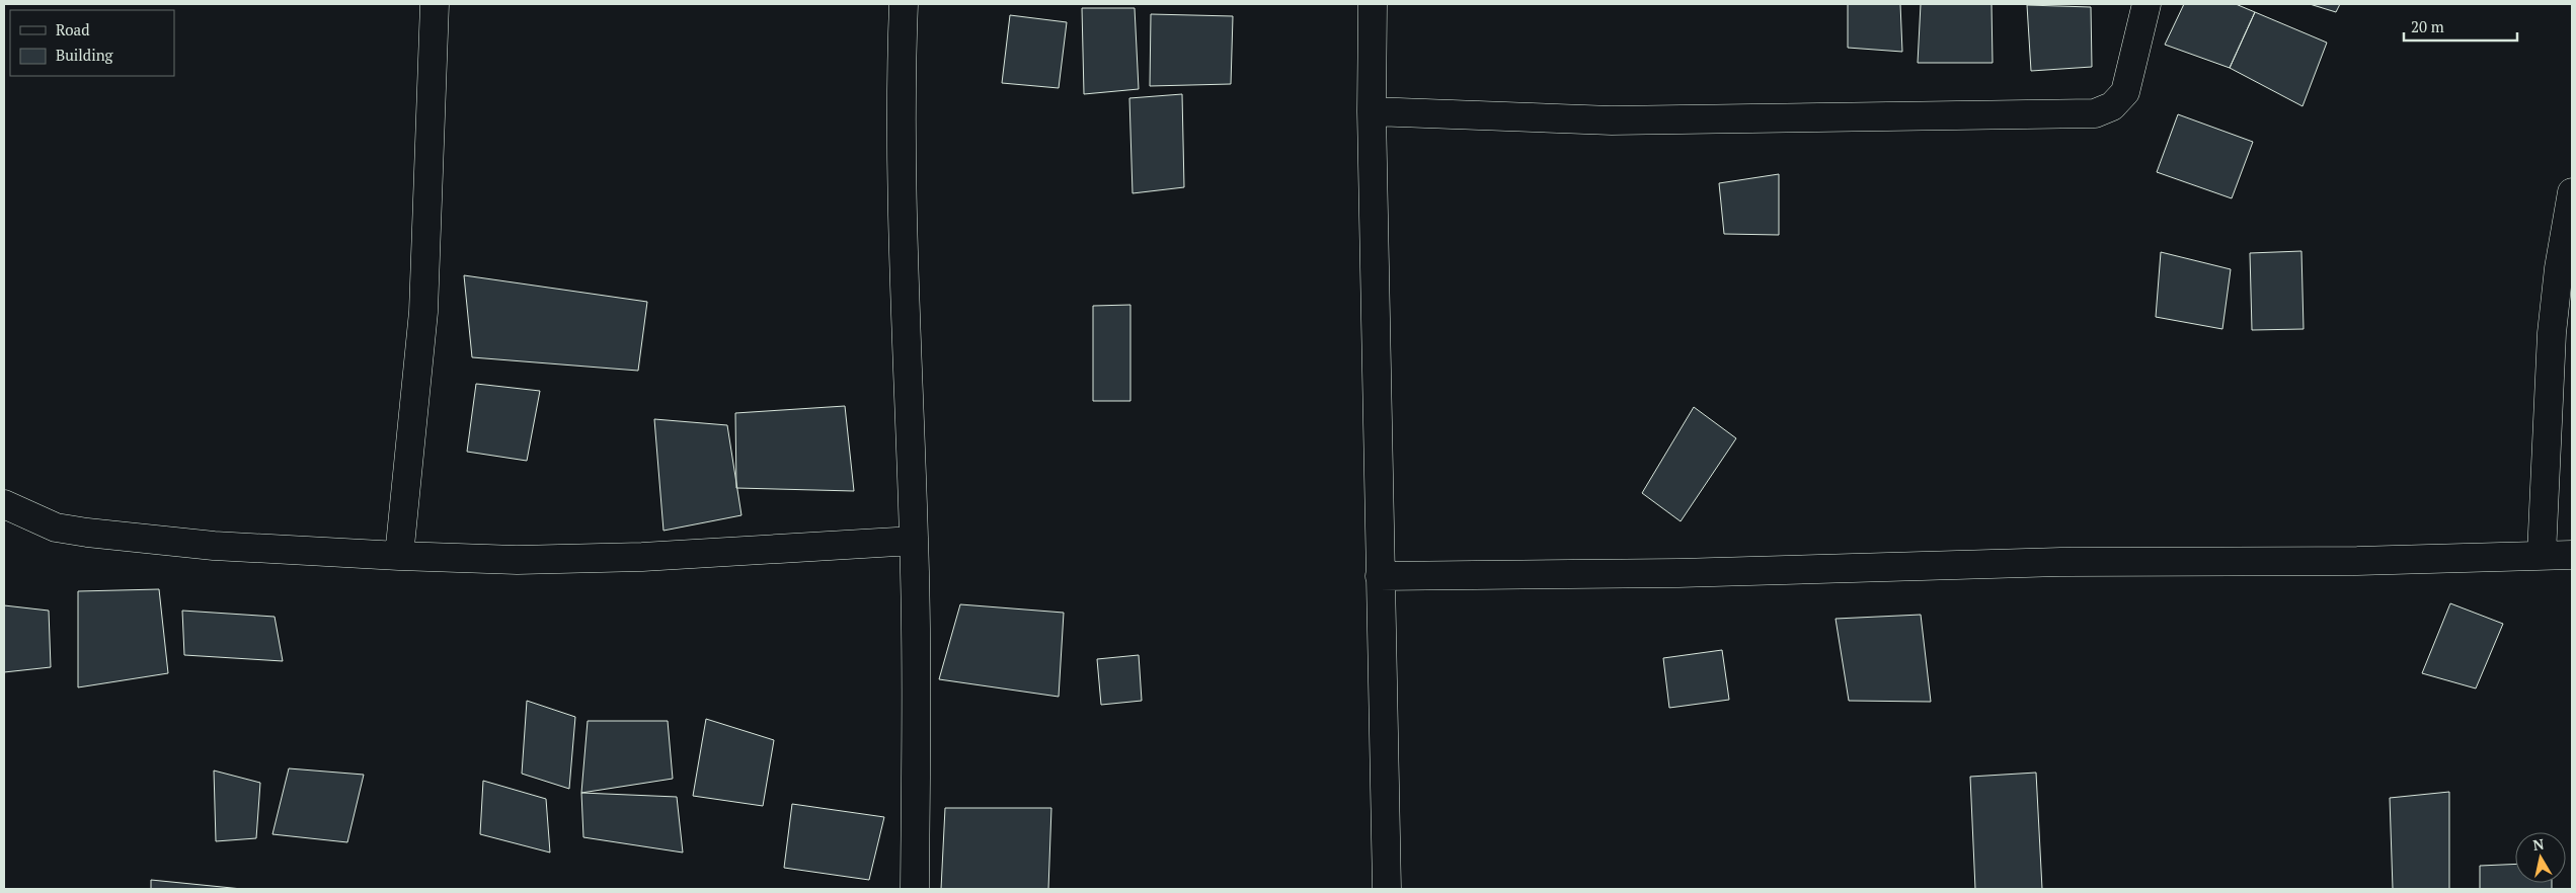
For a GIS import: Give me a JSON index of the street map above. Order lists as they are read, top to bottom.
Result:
{
  "legend": ["Road", "Building"],
  "scale_bar": "20 m",
  "north": "top"
}
